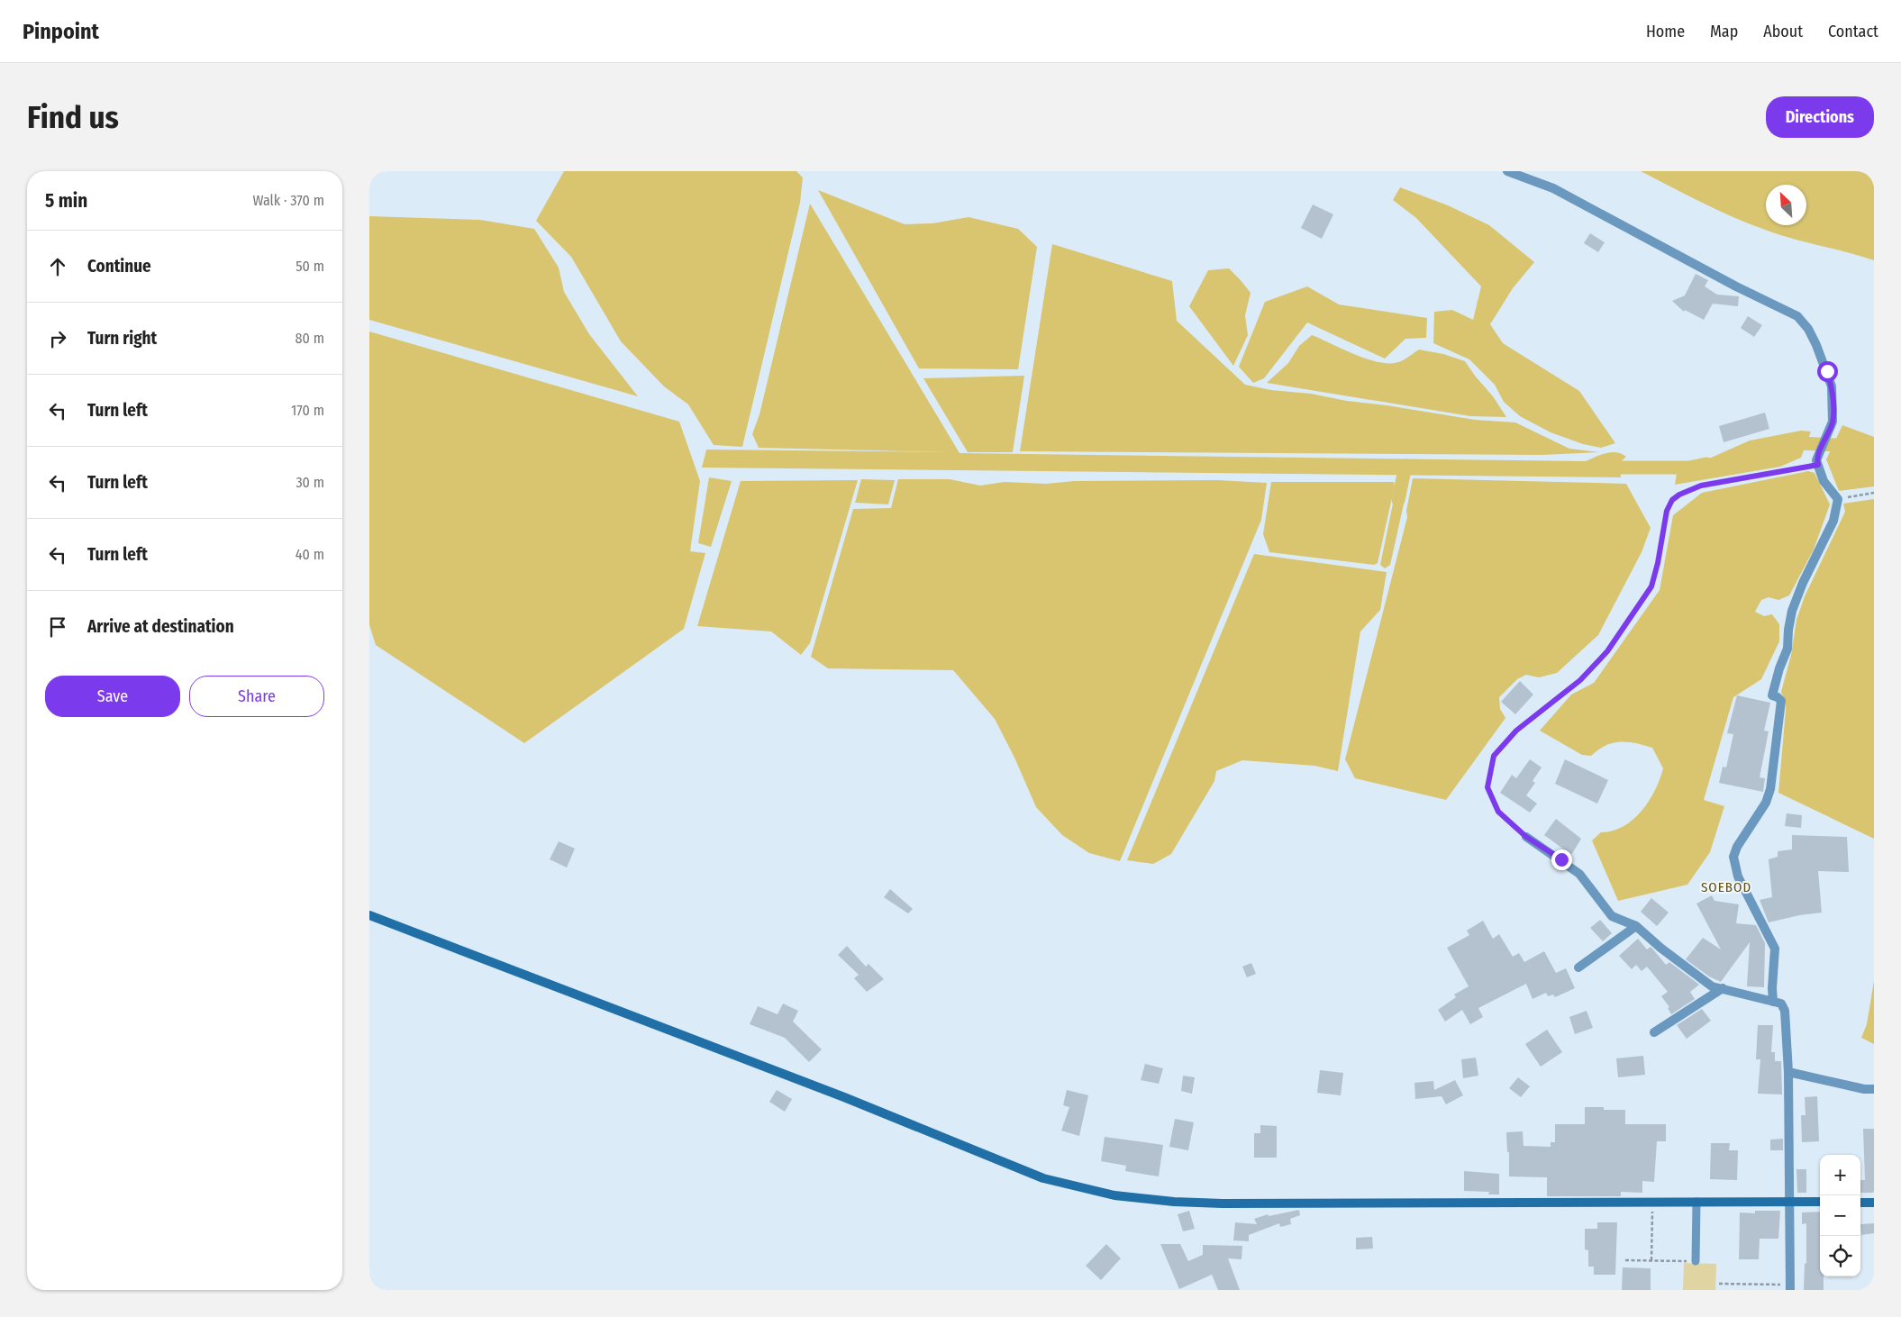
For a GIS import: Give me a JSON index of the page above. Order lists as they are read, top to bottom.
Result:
{
  "districts": ["SOEBOD"],
  "north": "top left",
  "page": {
    "header": "Pinpoint",
    "nav": [
      "Home",
      "Map",
      "About",
      "Contact"
    ],
    "buttons": [
      "Directions",
      ["Save", "Share"]
    ],
    "title": "Find us",
    "heading": ["5 min", "Walk · 370 m"],
    "list": [
      ["Continue", "50 m"],
      ["Turn right", "80 m"],
      ["Turn left", "170 m"],
      ["Turn left", "30 m"],
      ["Turn left", "40 m"],
      "Arrive at destination"
    ],
    "map_buttons": ["+", "−"]
  }
}
